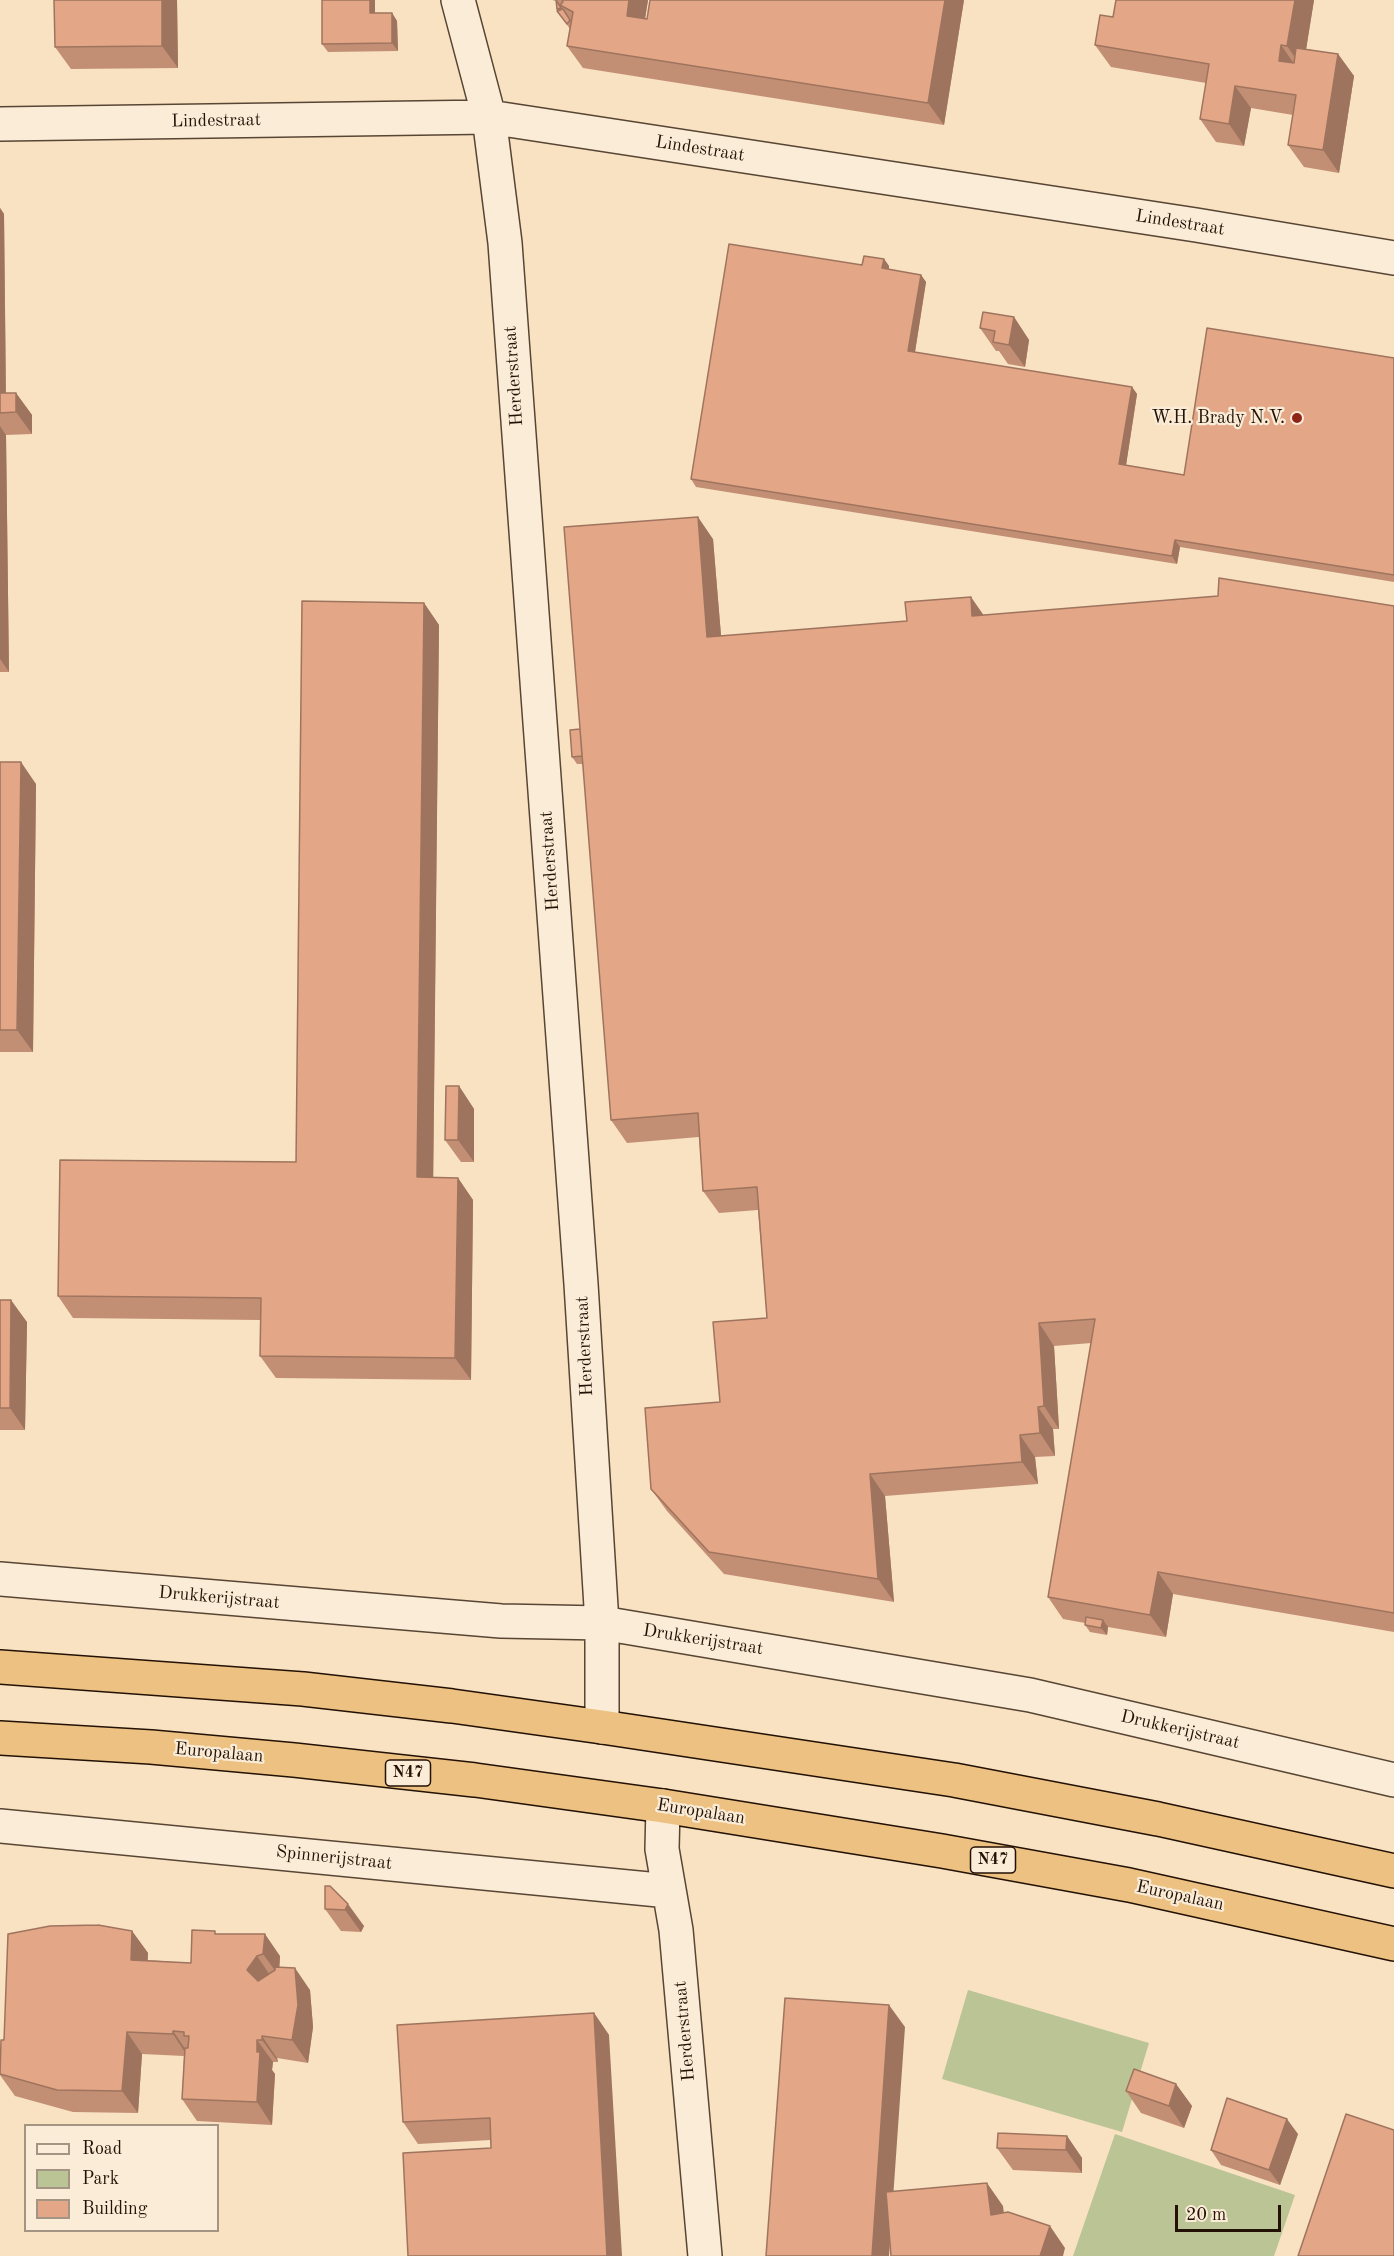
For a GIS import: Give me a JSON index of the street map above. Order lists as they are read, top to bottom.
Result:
{
  "streets": {
    "highway": ["Europalaan", "N47"],
    "street": [
      "Lindestraat",
      "Herderstraat",
      "Drukkerijstraat",
      "Spinnerijstraat"
    ]
  },
  "crossings": [
    ["Lindestraat", "Herderstraat"],
    ["Herderstraat", "Drukkerijstraat"],
    ["Herderstraat", "Europalaan"],
    ["Herderstraat", "Spinnerijstraat"]
  ],
  "places": ["W.H. Brady N.V."],
  "legend": ["Road", "Park", "Building"],
  "scale_bar": "20 m"
}
